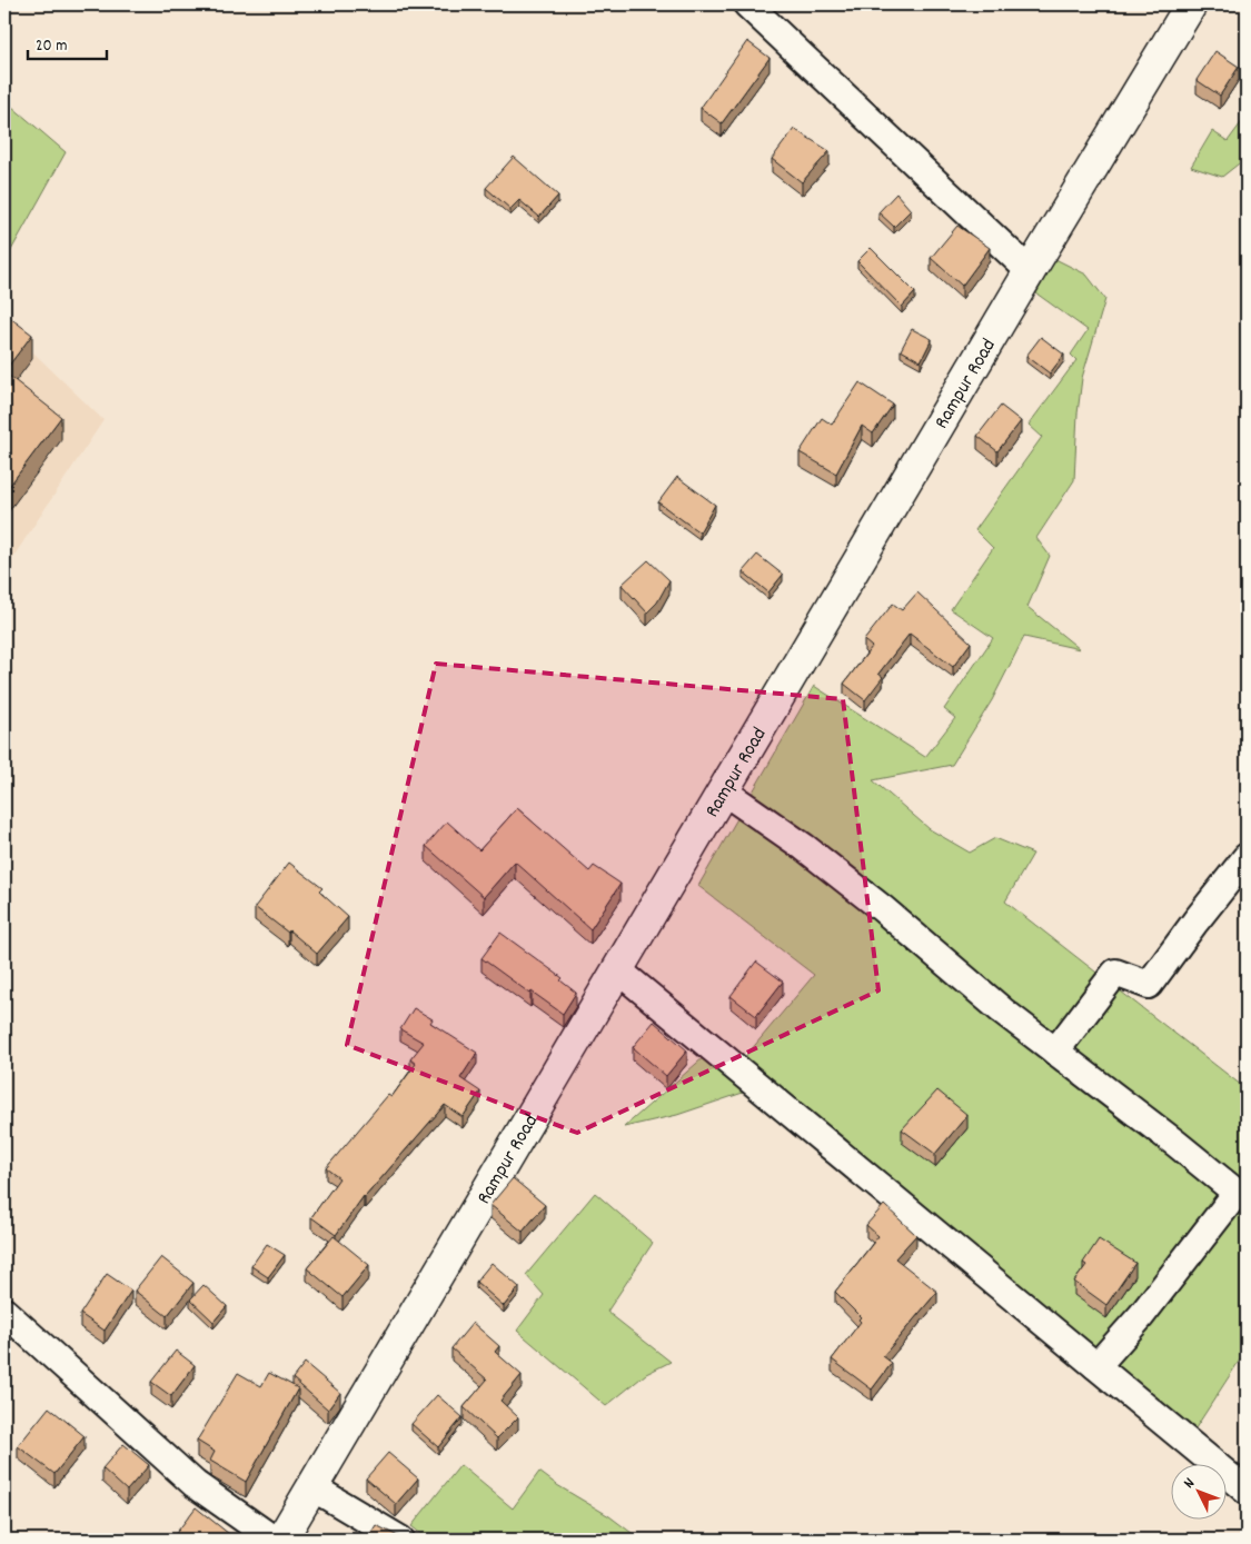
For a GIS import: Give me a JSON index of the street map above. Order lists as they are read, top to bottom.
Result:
{
  "streets": {
    "main road": ["Rampur Road"]
  },
  "scale_bar": "20 m",
  "north": "top left"
}
